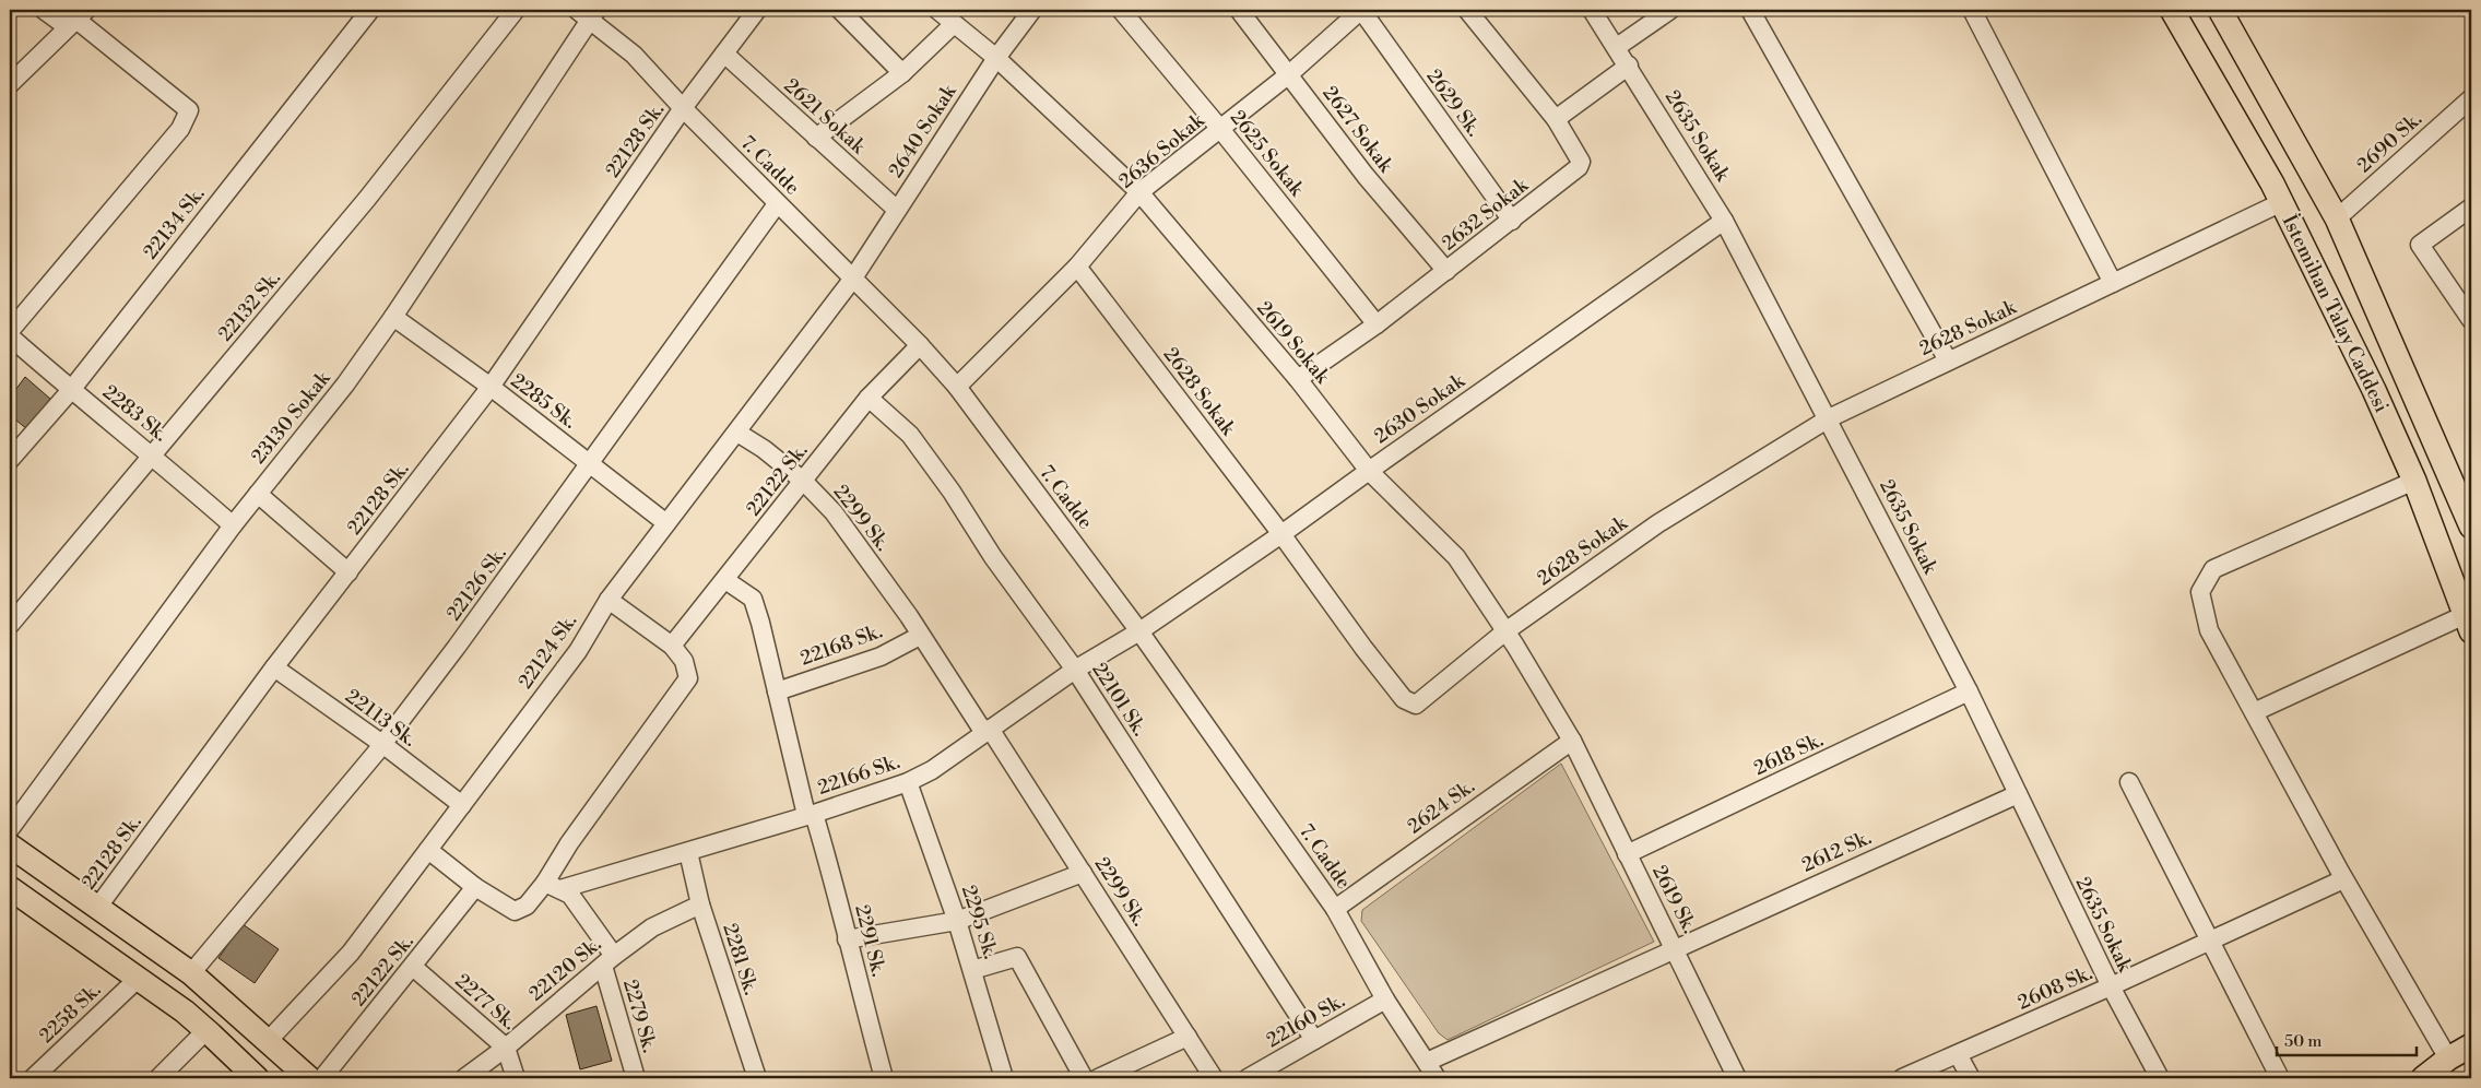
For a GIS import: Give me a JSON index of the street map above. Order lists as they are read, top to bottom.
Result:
{
  "streets": {
    "main road": ["İstemihan Talay Caddesi"],
    "street": [
      "2629 Sk.",
      "2621 Sokak",
      "2627 Sokak",
      "2640 Sokak",
      "2635 Sokak",
      "22128 Sk.",
      "2690 Sk.",
      "2636 Sokak",
      "2625 Sokak",
      "7. Cadde",
      "2632 Sokak",
      "22134 Sk.",
      "22132 Sk.",
      "2628 Sokak",
      "2619 Sokak",
      "2285 Sk.",
      "2630 Sokak",
      "2283 Sk.",
      "23130 Sokak",
      "22122 Sk.",
      "2299 Sk.",
      "22126 Sk.",
      "22168 Sk.",
      "22124 Sk.",
      "22101 Sk.",
      "22113 Sk.",
      "2618 Sk.",
      "22166 Sk.",
      "2624 Sk.",
      "2612 Sk.",
      "2619 Sk.",
      "2295 Sk.",
      "2291 Sk.",
      "2281 Sk.",
      "22120 Sk.",
      "2608 Sk.",
      "2277 Sk.",
      "2258 Sk.",
      "2279 Sk.",
      "22160 Sk."
    ]
  },
  "crossings": [
    ["2629 Sk.", "2636 Sokak"],
    ["2629 Sk.", "2632 Sokak"],
    ["2621 Sokak", "2640 Sokak"],
    ["2621 Sokak", "22128 Sk."],
    ["2627 Sokak", "2636 Sokak"],
    ["2627 Sokak", "2632 Sokak"],
    ["2640 Sokak", "7. Cadde"],
    ["2640 Sokak", "2619 Sokak"],
    ["2640 Sokak", "22124 Sk."],
    ["2635 Sokak", "2628 Sokak"],
    ["2635 Sokak", "2630 Sokak"],
    ["2635 Sokak", "2618 Sk."],
    ["2635 Sokak", "2612 Sk."],
    ["2635 Sokak", "2608 Sk."],
    ["22128 Sk.", "7. Cadde"],
    ["22128 Sk.", "2285 Sk."],
    ["22128 Sk.", "22113 Sk."],
    ["2690 Sk.", "İstemihan Talay Caddesi"],
    ["2636 Sokak", "2625 Sokak"],
    ["2636 Sokak", "7. Cadde"],
    ["2636 Sokak", "2628 Sokak"],
    ["2636 Sokak", "2619 Sokak"],
    ["2625 Sokak", "2632 Sokak"],
    ["7. Cadde", "2630 Sokak"],
    ["7. Cadde", "23130 Sokak"],
    ["7. Cadde", "22122 Sk."],
    ["7. Cadde", "22126 Sk."],
    ["7. Cadde", "22124 Sk."],
    ["7. Cadde", "22166 Sk."],
    ["7. Cadde", "2624 Sk."],
    ["7. Cadde", "2612 Sk."],
    ["7. Cadde", "22160 Sk."],
    ["2632 Sokak", "2619 Sokak"],
    ["22134 Sk.", "2283 Sk."],
    ["22132 Sk.", "2283 Sk."],
    ["İstemihan Talay Caddesi", "2628 Sokak"],
    ["2628 Sokak", "2619 Sokak"],
    ["2628 Sokak", "2630 Sokak"],
    ["2619 Sokak", "2630 Sokak"],
    ["2619 Sokak", "2624 Sk."],
    ["2619 Sokak", "2619 Sk."],
    ["2285 Sk.", "23130 Sokak"],
    ["2285 Sk.", "22126 Sk."],
    ["2285 Sk.", "22124 Sk."],
    ["2630 Sokak", "22166 Sk."],
    ["2283 Sk.", "23130 Sokak"],
    ["22122 Sk.", "2299 Sk."],
    ["22122 Sk.", "22101 Sk."],
    ["22122 Sk.", "2291 Sk."],
    ["22122 Sk.", "2277 Sk."],
    ["2299 Sk.", "22168 Sk."],
    ["2299 Sk.", "22124 Sk."],
    ["2299 Sk.", "22166 Sk."],
    ["22126 Sk.", "22113 Sk."],
    ["22168 Sk.", "2291 Sk."],
    ["22124 Sk.", "22113 Sk."],
    ["22101 Sk.", "22166 Sk."],
    ["22101 Sk.", "22160 Sk."],
    ["2618 Sk.", "2619 Sk."],
    ["22166 Sk.", "2295 Sk."],
    ["22166 Sk.", "2291 Sk."],
    ["22166 Sk.", "2281 Sk."],
    ["2624 Sk.", "2619 Sk."],
    ["2612 Sk.", "2619 Sk."],
    ["2281 Sk.", "22120 Sk."],
    ["22120 Sk.", "2277 Sk."],
    ["22120 Sk.", "2279 Sk."]
  ],
  "scale_bar": "50 m"
}
